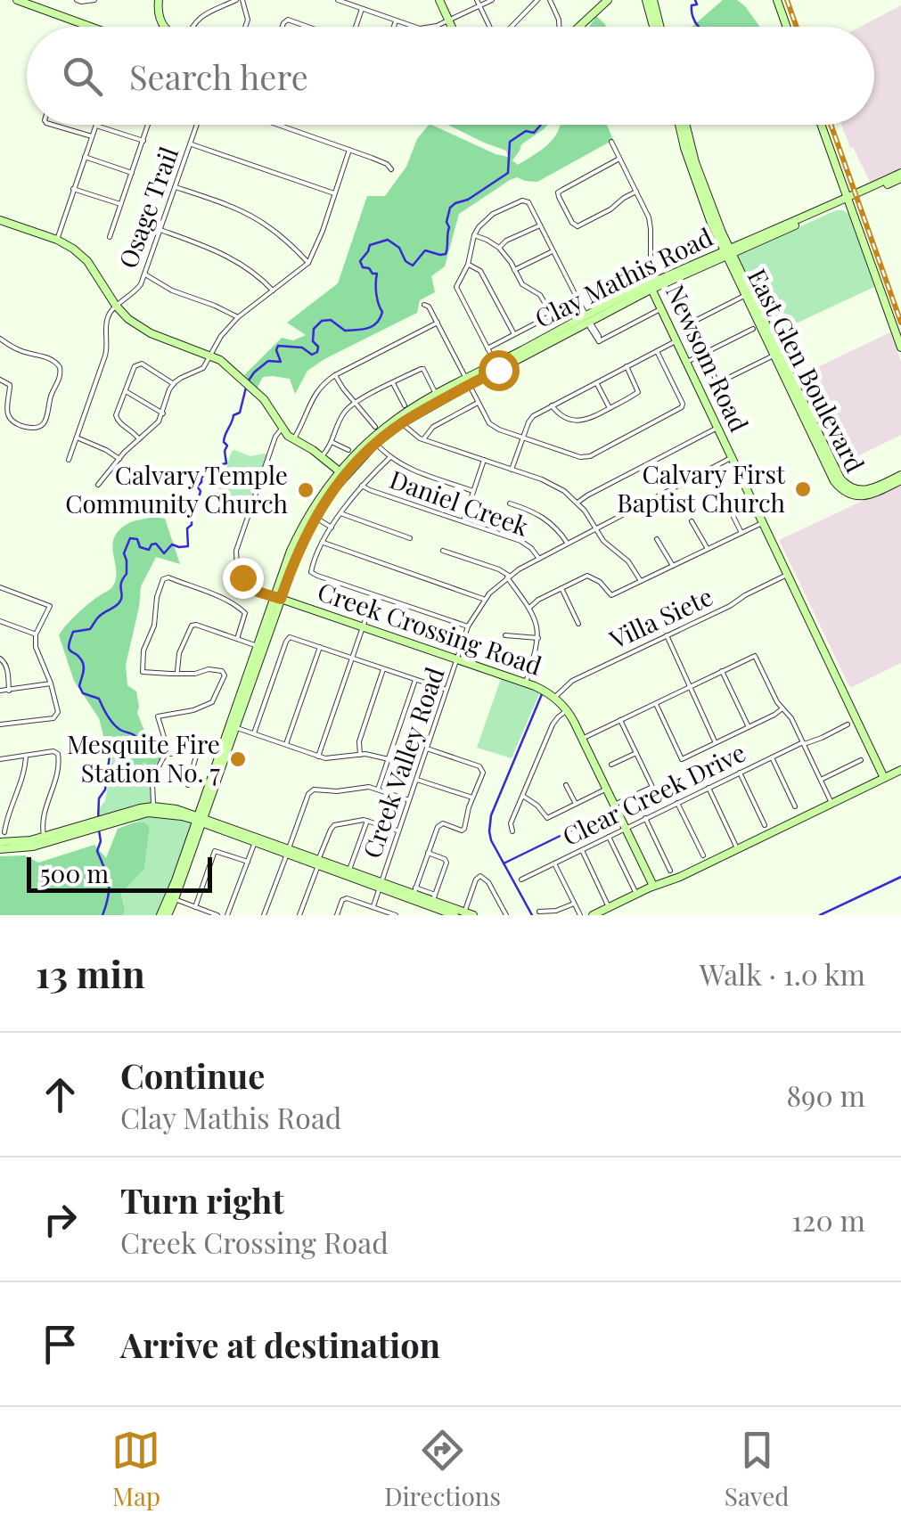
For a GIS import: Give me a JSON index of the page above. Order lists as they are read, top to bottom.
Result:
{
  "streets": {
    "street": [
      "Osage Trail",
      "Clay Mathis Road",
      "Newsom Road",
      "East Glen Boulevard",
      "Daniel Creek",
      "Villa Siete",
      "Creek Crossing Road",
      "Creek Valley Road",
      "Clear Creek Drive"
    ]
  },
  "crossings": [
    ["Clay Mathis Road", "Newsom Road"],
    ["Clay Mathis Road", "East Glen Boulevard"],
    ["Clay Mathis Road", "Creek Crossing Road"],
    ["Newsom Road", "Villa Siete"],
    ["Newsom Road", "Creek Valley Road"],
    ["Daniel Creek", "Creek Valley Road"],
    ["Villa Siete", "Creek Crossing Road"],
    ["Creek Crossing Road", "Creek Valley Road"],
    ["Creek Crossing Road", "Clear Creek Drive"]
  ],
  "places": ["Calvary First Baptist Church", "Calvary Temple Community Church", "Mesquite Fire Station No. 7"],
  "scale_bar": "500 m",
  "page": {
    "search": "Search here",
    "scale": "500 m",
    "heading": ["13 min", "Walk · 1.0 km"],
    "list": [
      ["Continue", "Clay Mathis Road", "890 m"],
      ["Turn right", "Creek Crossing Road", "120 m"],
      "Arrive at destination"
    ],
    "nav": ["Map", "Directions", "Saved"]
  }
}
